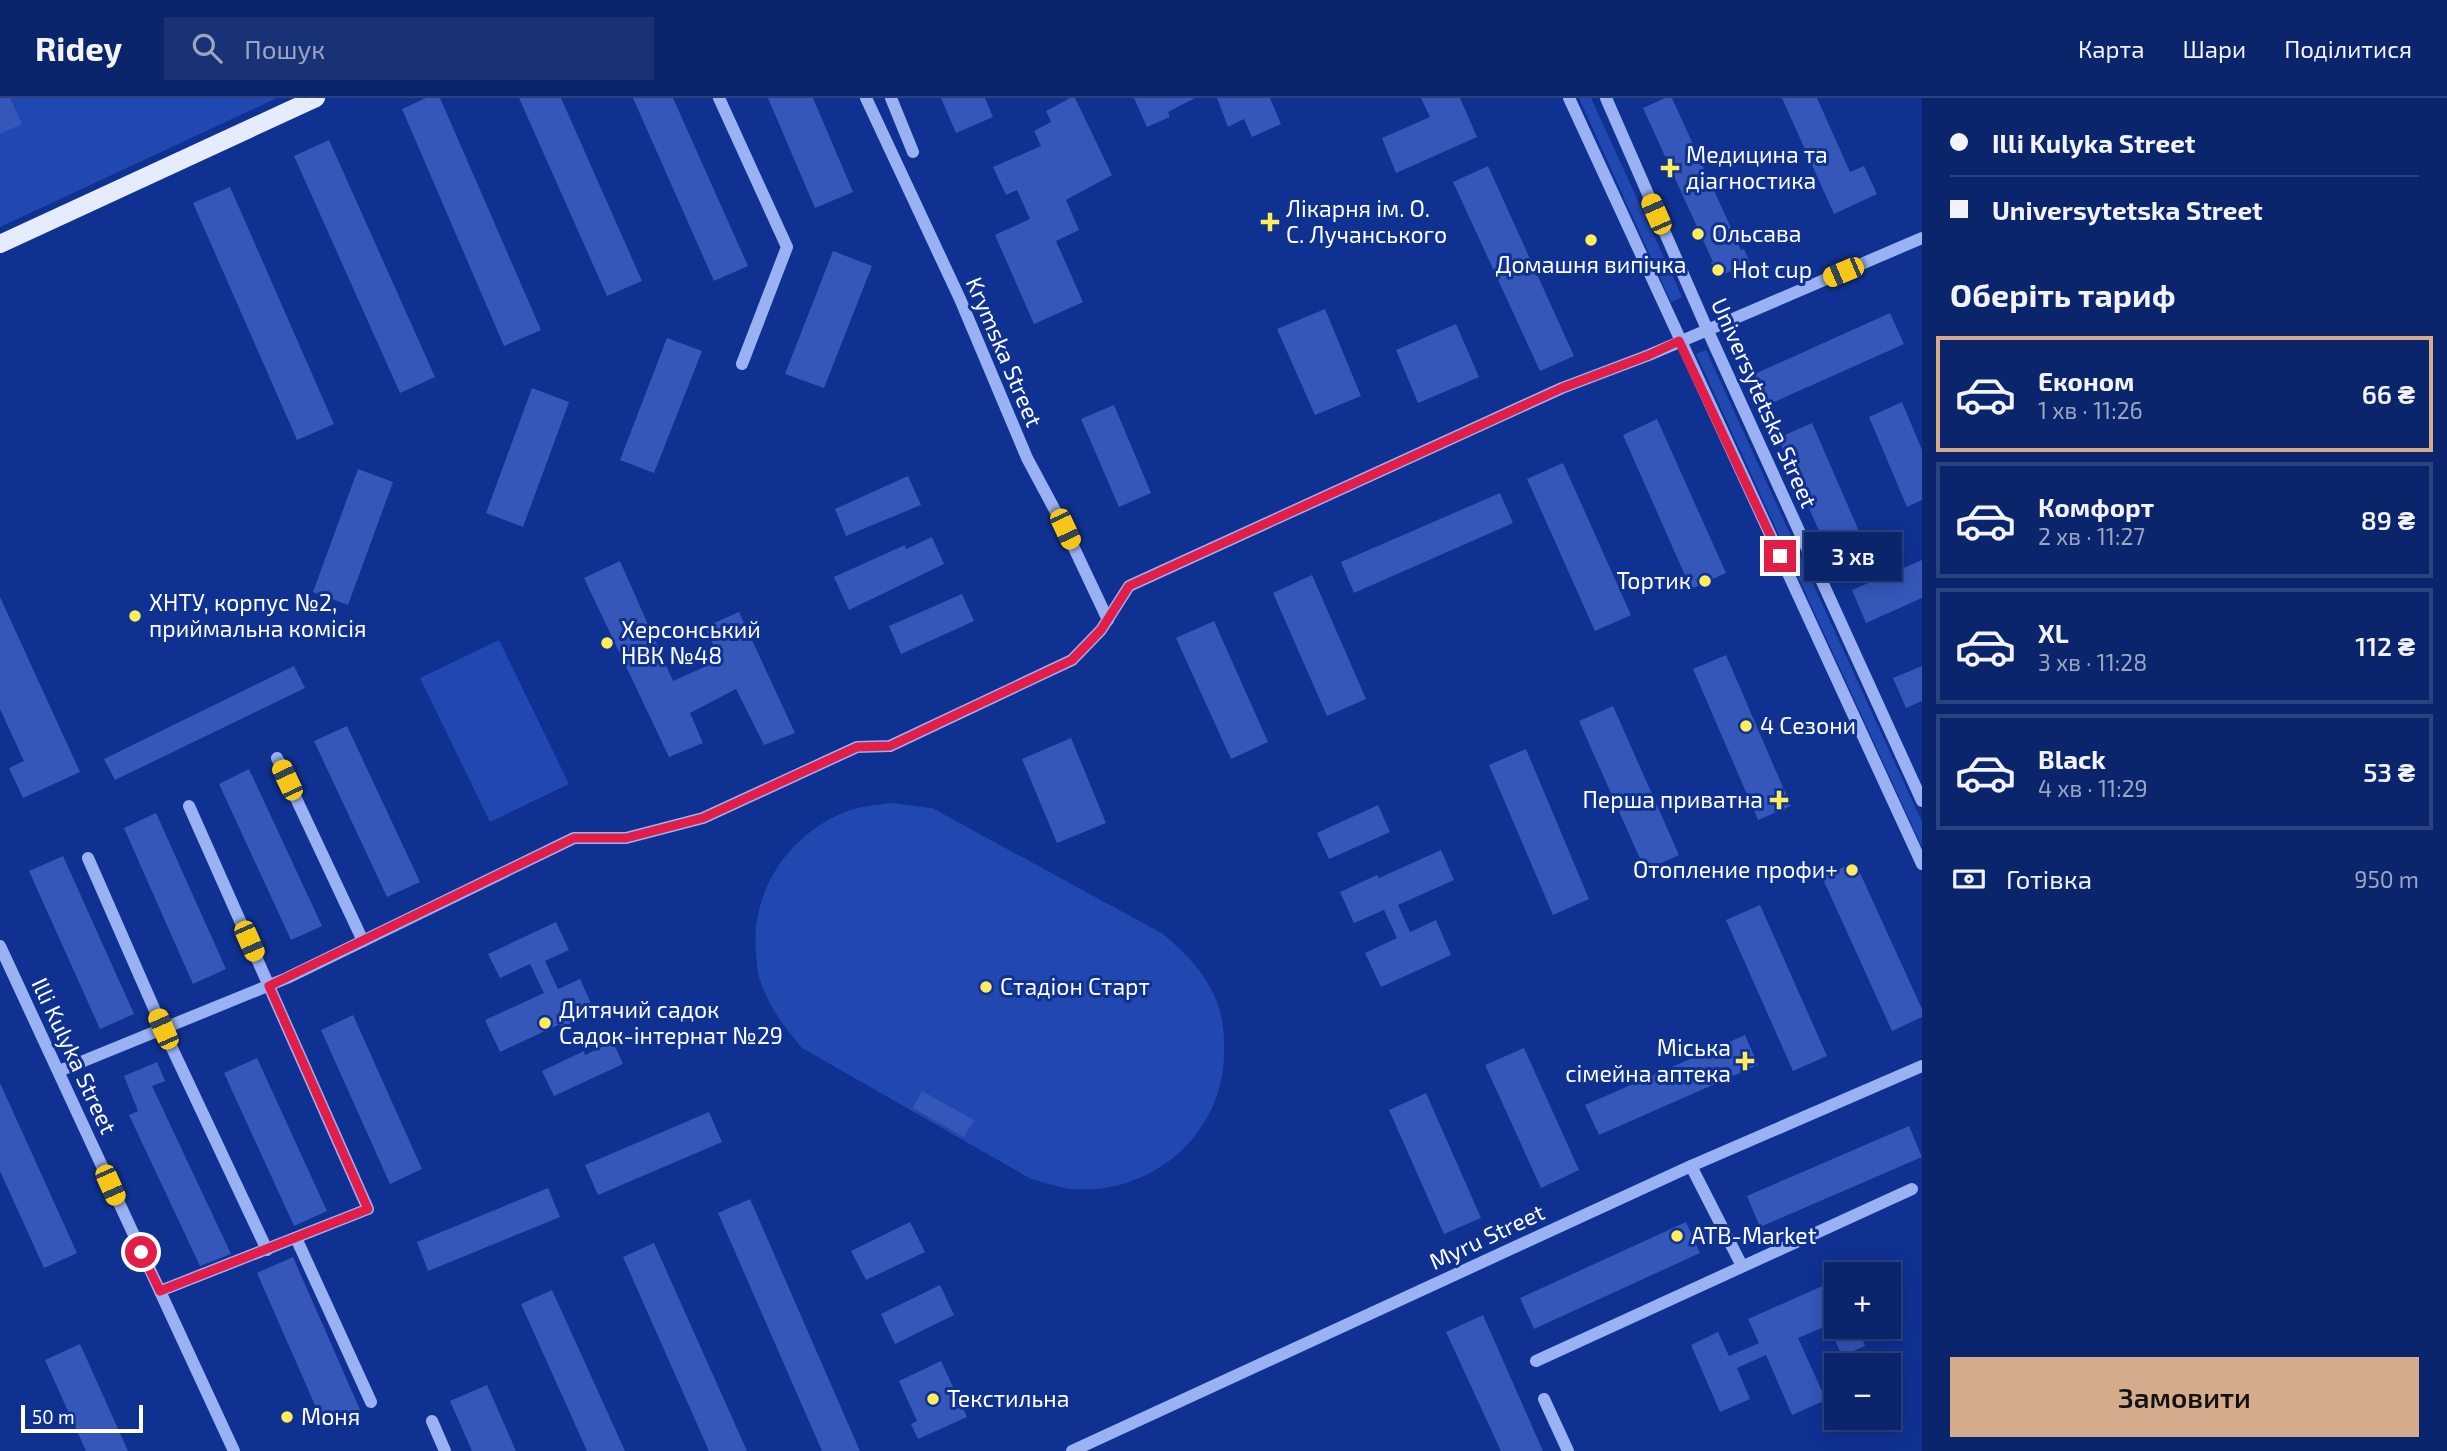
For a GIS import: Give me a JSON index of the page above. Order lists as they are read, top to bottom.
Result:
{
  "streets": {
    "street": [
      "Krymska Street",
      "Universytetska Street",
      "Illi Kulyka Street",
      "Myru Street"
    ]
  },
  "places": {
    "health": [
      "Медицина та діагностика",
      "Лікарня ім. О. С. Лучанського",
      "Перша приватна",
      "Міська сімейна аптека"
    ],
    "other": [
      "Ольсава",
      "Домашня випічка",
      "Hot cup",
      "Тортик",
      "ХНТУ, корпус №2, приймальна комісія",
      "Херсонський НВК №48",
      "4 Сезони",
      "Отопление профи+",
      "Стадіон Старт",
      "Дитячий садок Садок-інтернат №29",
      "ATB-Market",
      "Текстильна",
      "Моня"
    ]
  },
  "scale_bar": "50 m",
  "page": {
    "header": "Ridey",
    "search": "Пошук",
    "nav": ["Карта", "Шари", "Поділитися"],
    "banner": ["Illi Kulyka Street", "Universytetska Street"],
    "heading": "Оберіть тариф",
    "list": [
      {
        "name": "Економ",
        "note": "1 хв · 11:26",
        "value": "66 ₴"
      },
      {
        "name": "Комфорт",
        "note": "2 хв · 11:27",
        "value": "89 ₴"
      },
      {
        "name": "XL",
        "note": "3 хв · 11:28",
        "value": "112 ₴"
      },
      {
        "name": "Black",
        "note": "4 хв · 11:29",
        "value": "53 ₴"
      }
    ],
    "bubble": "3 хв",
    "pay": ["Готівка", "950 m"],
    "map_buttons": ["+", "−"],
    "buttons": "Замовити",
    "scale": "50 m"
  }
}
